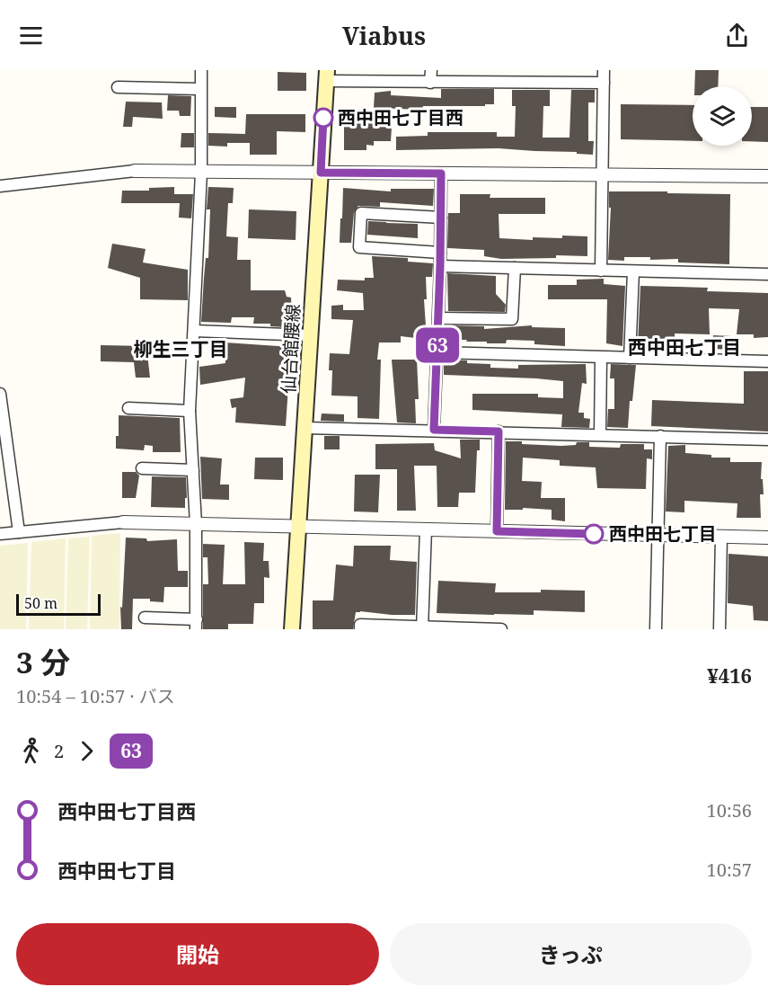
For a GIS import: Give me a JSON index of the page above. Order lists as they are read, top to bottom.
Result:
{
  "streets": {
    "main road": ["仙台館腰線"]
  },
  "districts": ["西中田七丁目", "柳生三丁目"],
  "places": ["西中田七丁目西", "西中田七丁目"],
  "lines": ["bus line 63"],
  "scale_bar": "50 m",
  "page": {
    "header": "Viabus",
    "on_map": "63",
    "scale": "50 m",
    "heading": ["3 分", "10:54 – 10:57 · バス", "¥416"],
    "legs": ["2", "63"],
    "list": [
      {
        "name": "西中田七丁目西",
        "value": "10:56"
      },
      {
        "name": "西中田七丁目",
        "value": "10:57"
      }
    ],
    "buttons": ["開始", "きっぷ"]
  }
}
